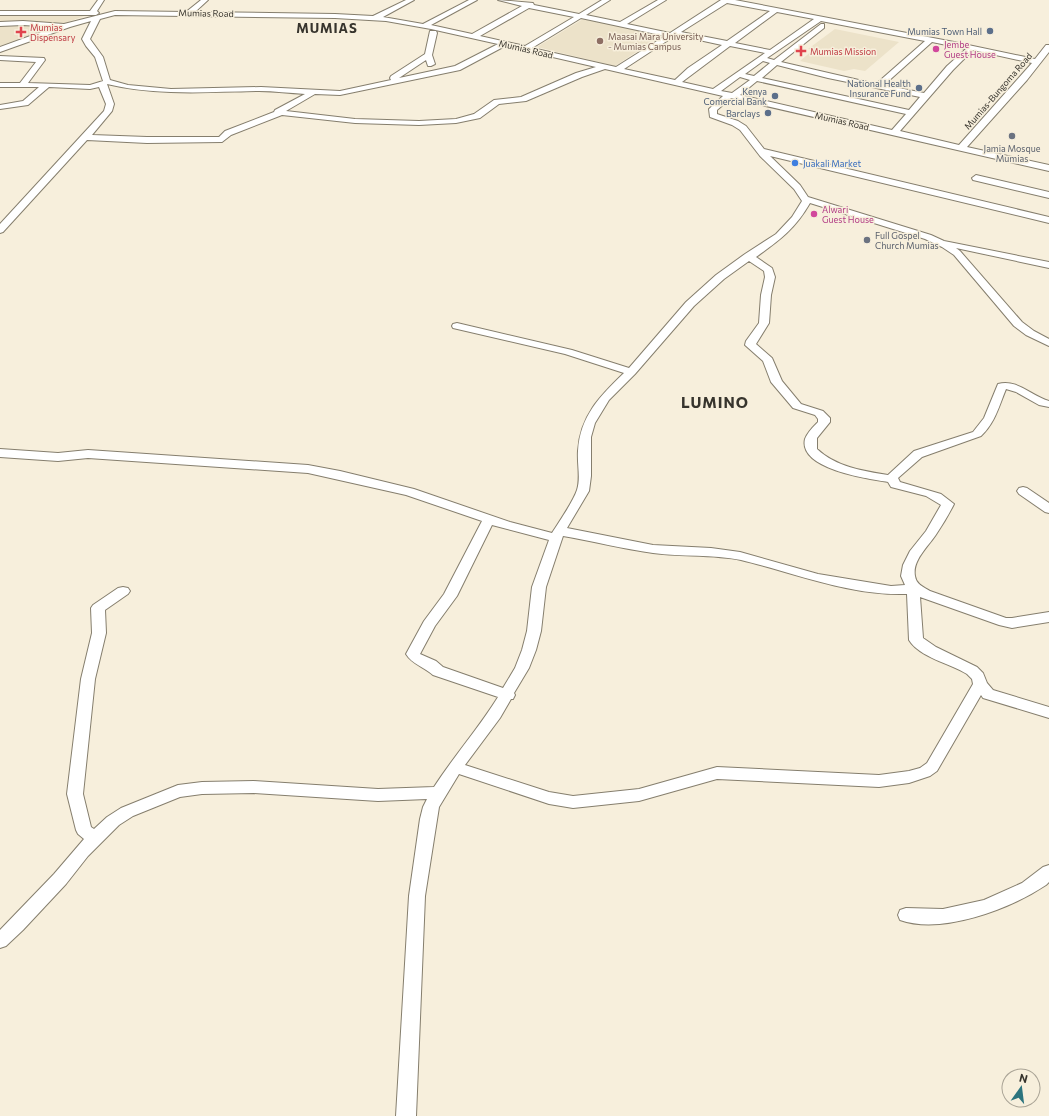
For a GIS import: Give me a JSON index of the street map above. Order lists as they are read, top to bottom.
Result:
{
  "streets": {
    "street": ["Mumias Road", "Mumias-Bungoma Road"]
  },
  "crossings": [
    ["Mumias Road", "Mumias-Bungoma Road"]
  ],
  "districts": ["MUMIAS", "LUMINO"],
  "places": {
    "other": [
      "Mumias Town Hall",
      "Maasai Mara University - Mumias Campus",
      "Jembe Guest House",
      "National Health Insurance Fund",
      "Kenya Comercial Bank",
      "Barclays",
      "Jamia Mosque Mumias",
      "Juakali Market",
      "Alwari Guest House",
      "Full Gospel Church Mumias"
    ],
    "health": ["Mumias Dispensary", "Mumias Mission"]
  },
  "north": "top"
}
